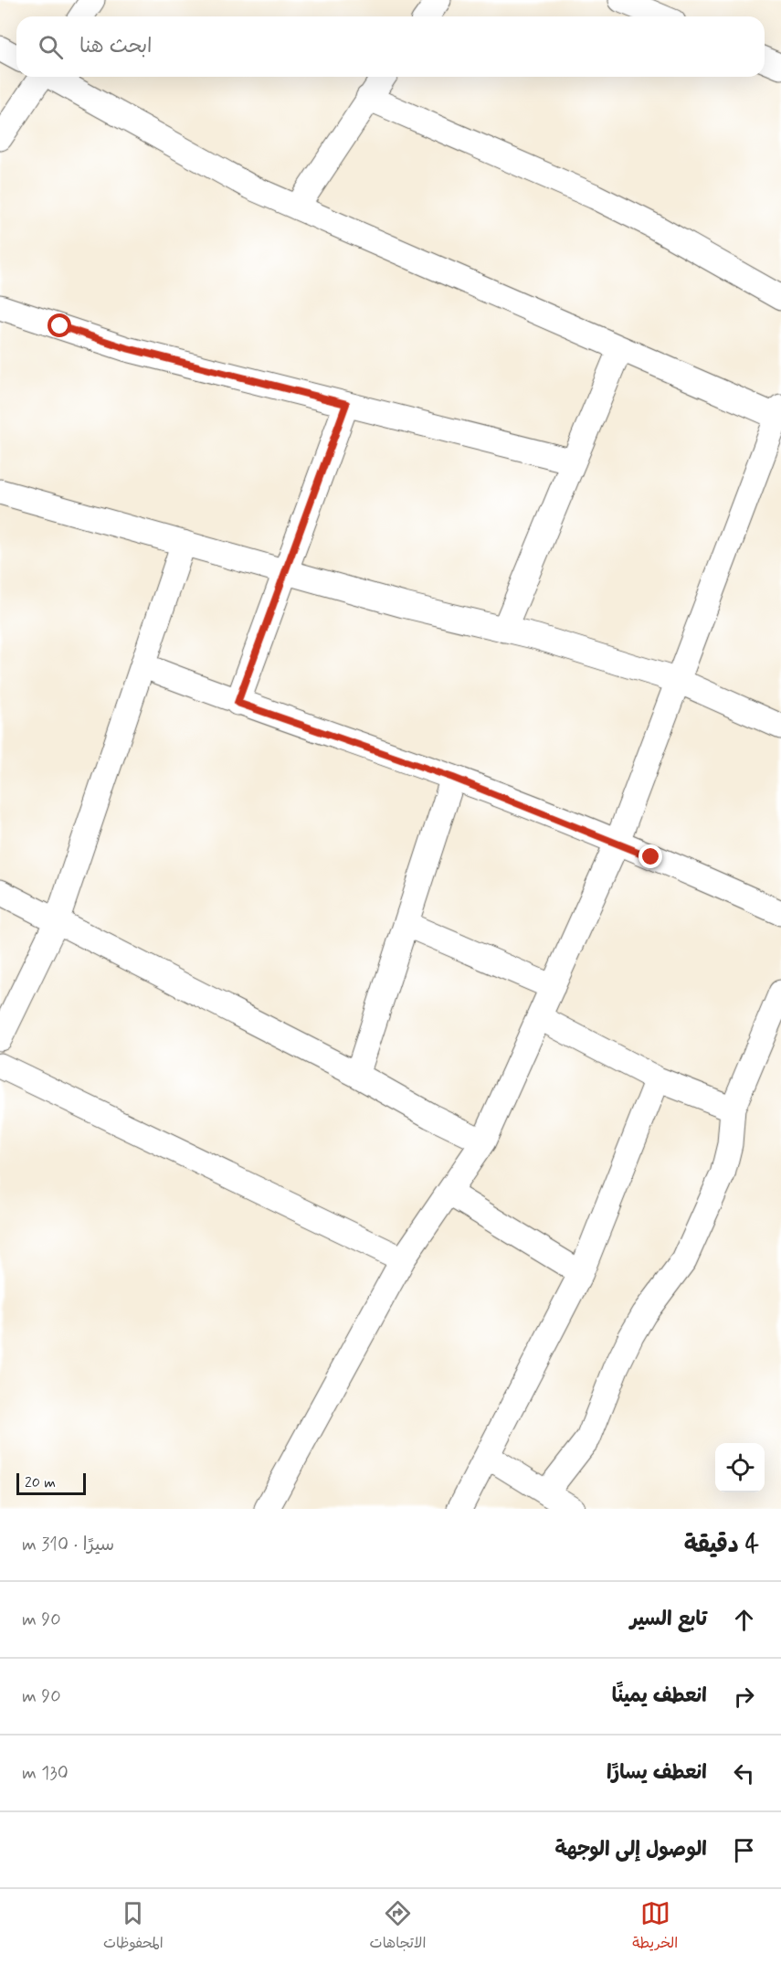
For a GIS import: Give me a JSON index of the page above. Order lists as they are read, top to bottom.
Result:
{
  "scale_bar": "20 m",
  "page": {
    "search": "ابحث هنا",
    "scale": "20 m",
    "heading": ["4 دقيقة", "سيرًا · 310 m"],
    "list": [
      ["تابع السير", "90 m"],
      ["انعطف يمينًا", "90 m"],
      ["انعطف يسارًا", "130 m"],
      "الوصول إلى الوجهة"
    ],
    "nav": ["الخريطة", "الاتجاهات", "المحفوظات"]
  }
}
